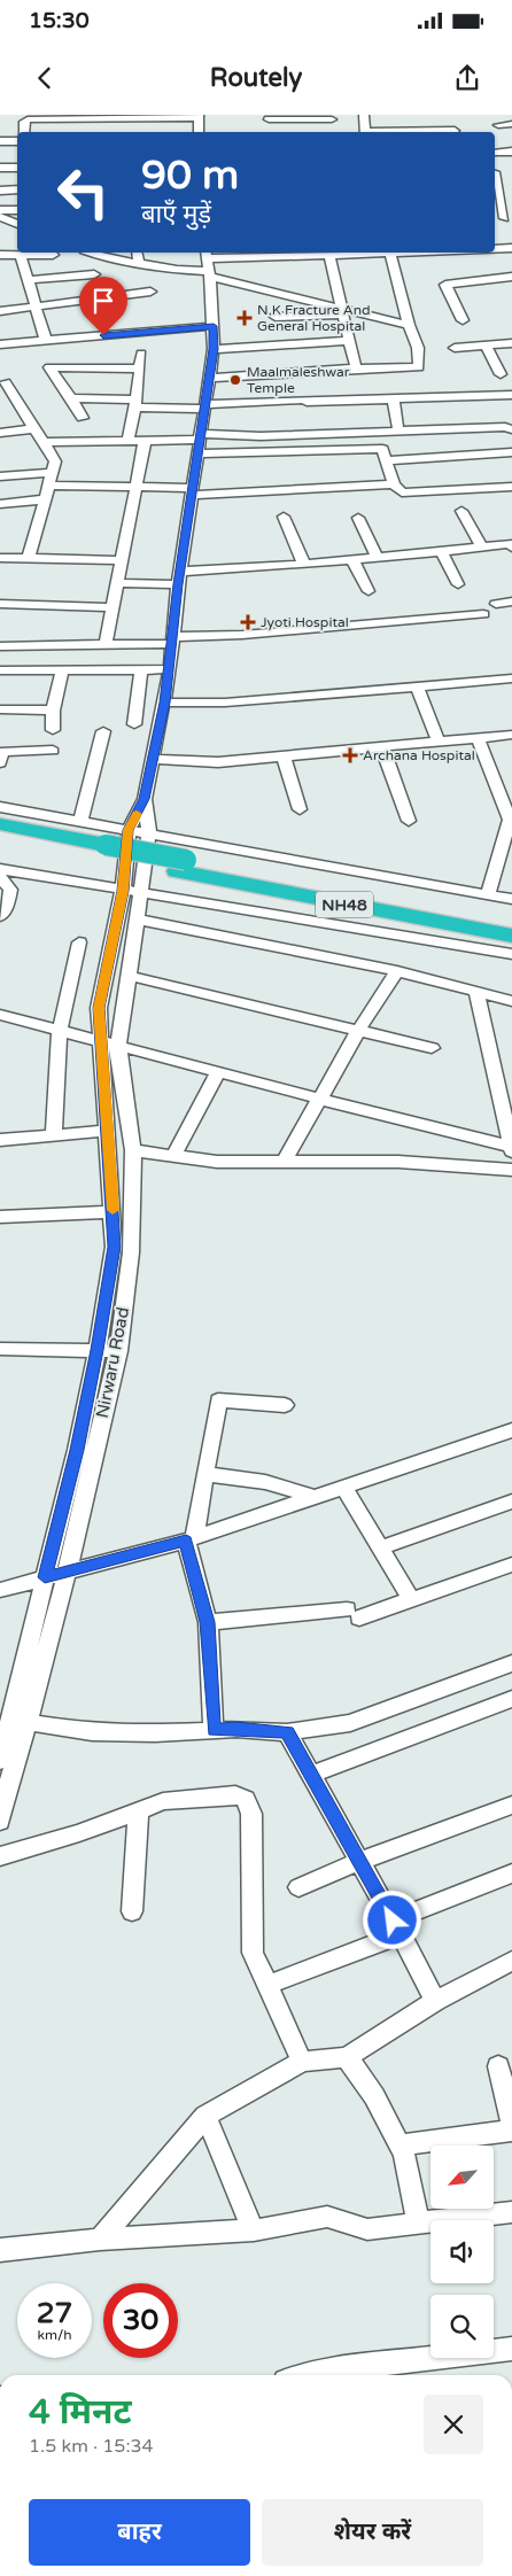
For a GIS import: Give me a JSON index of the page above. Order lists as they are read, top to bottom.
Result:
{
  "streets": {
    "highway": ["NH48"],
    "street": ["Nirwaru Road"]
  },
  "places": {
    "health": ["N.K Fracture And General Hospital", "Jyoti Hospital", "Archana Hospital"],
    "other": ["Maalmaleshwar Temple"]
  },
  "north": "bottom left",
  "page": {
    "status": "15:30",
    "header": "Routely",
    "turn": ["90 m", "बाएँ मुड़ें"],
    "speed": "27 km/h",
    "limit": "30",
    "heading": ["4 मिनट", "1.5 km · 15:34"],
    "buttons": ["बाहर", "शेयर करें"]
  }
}
